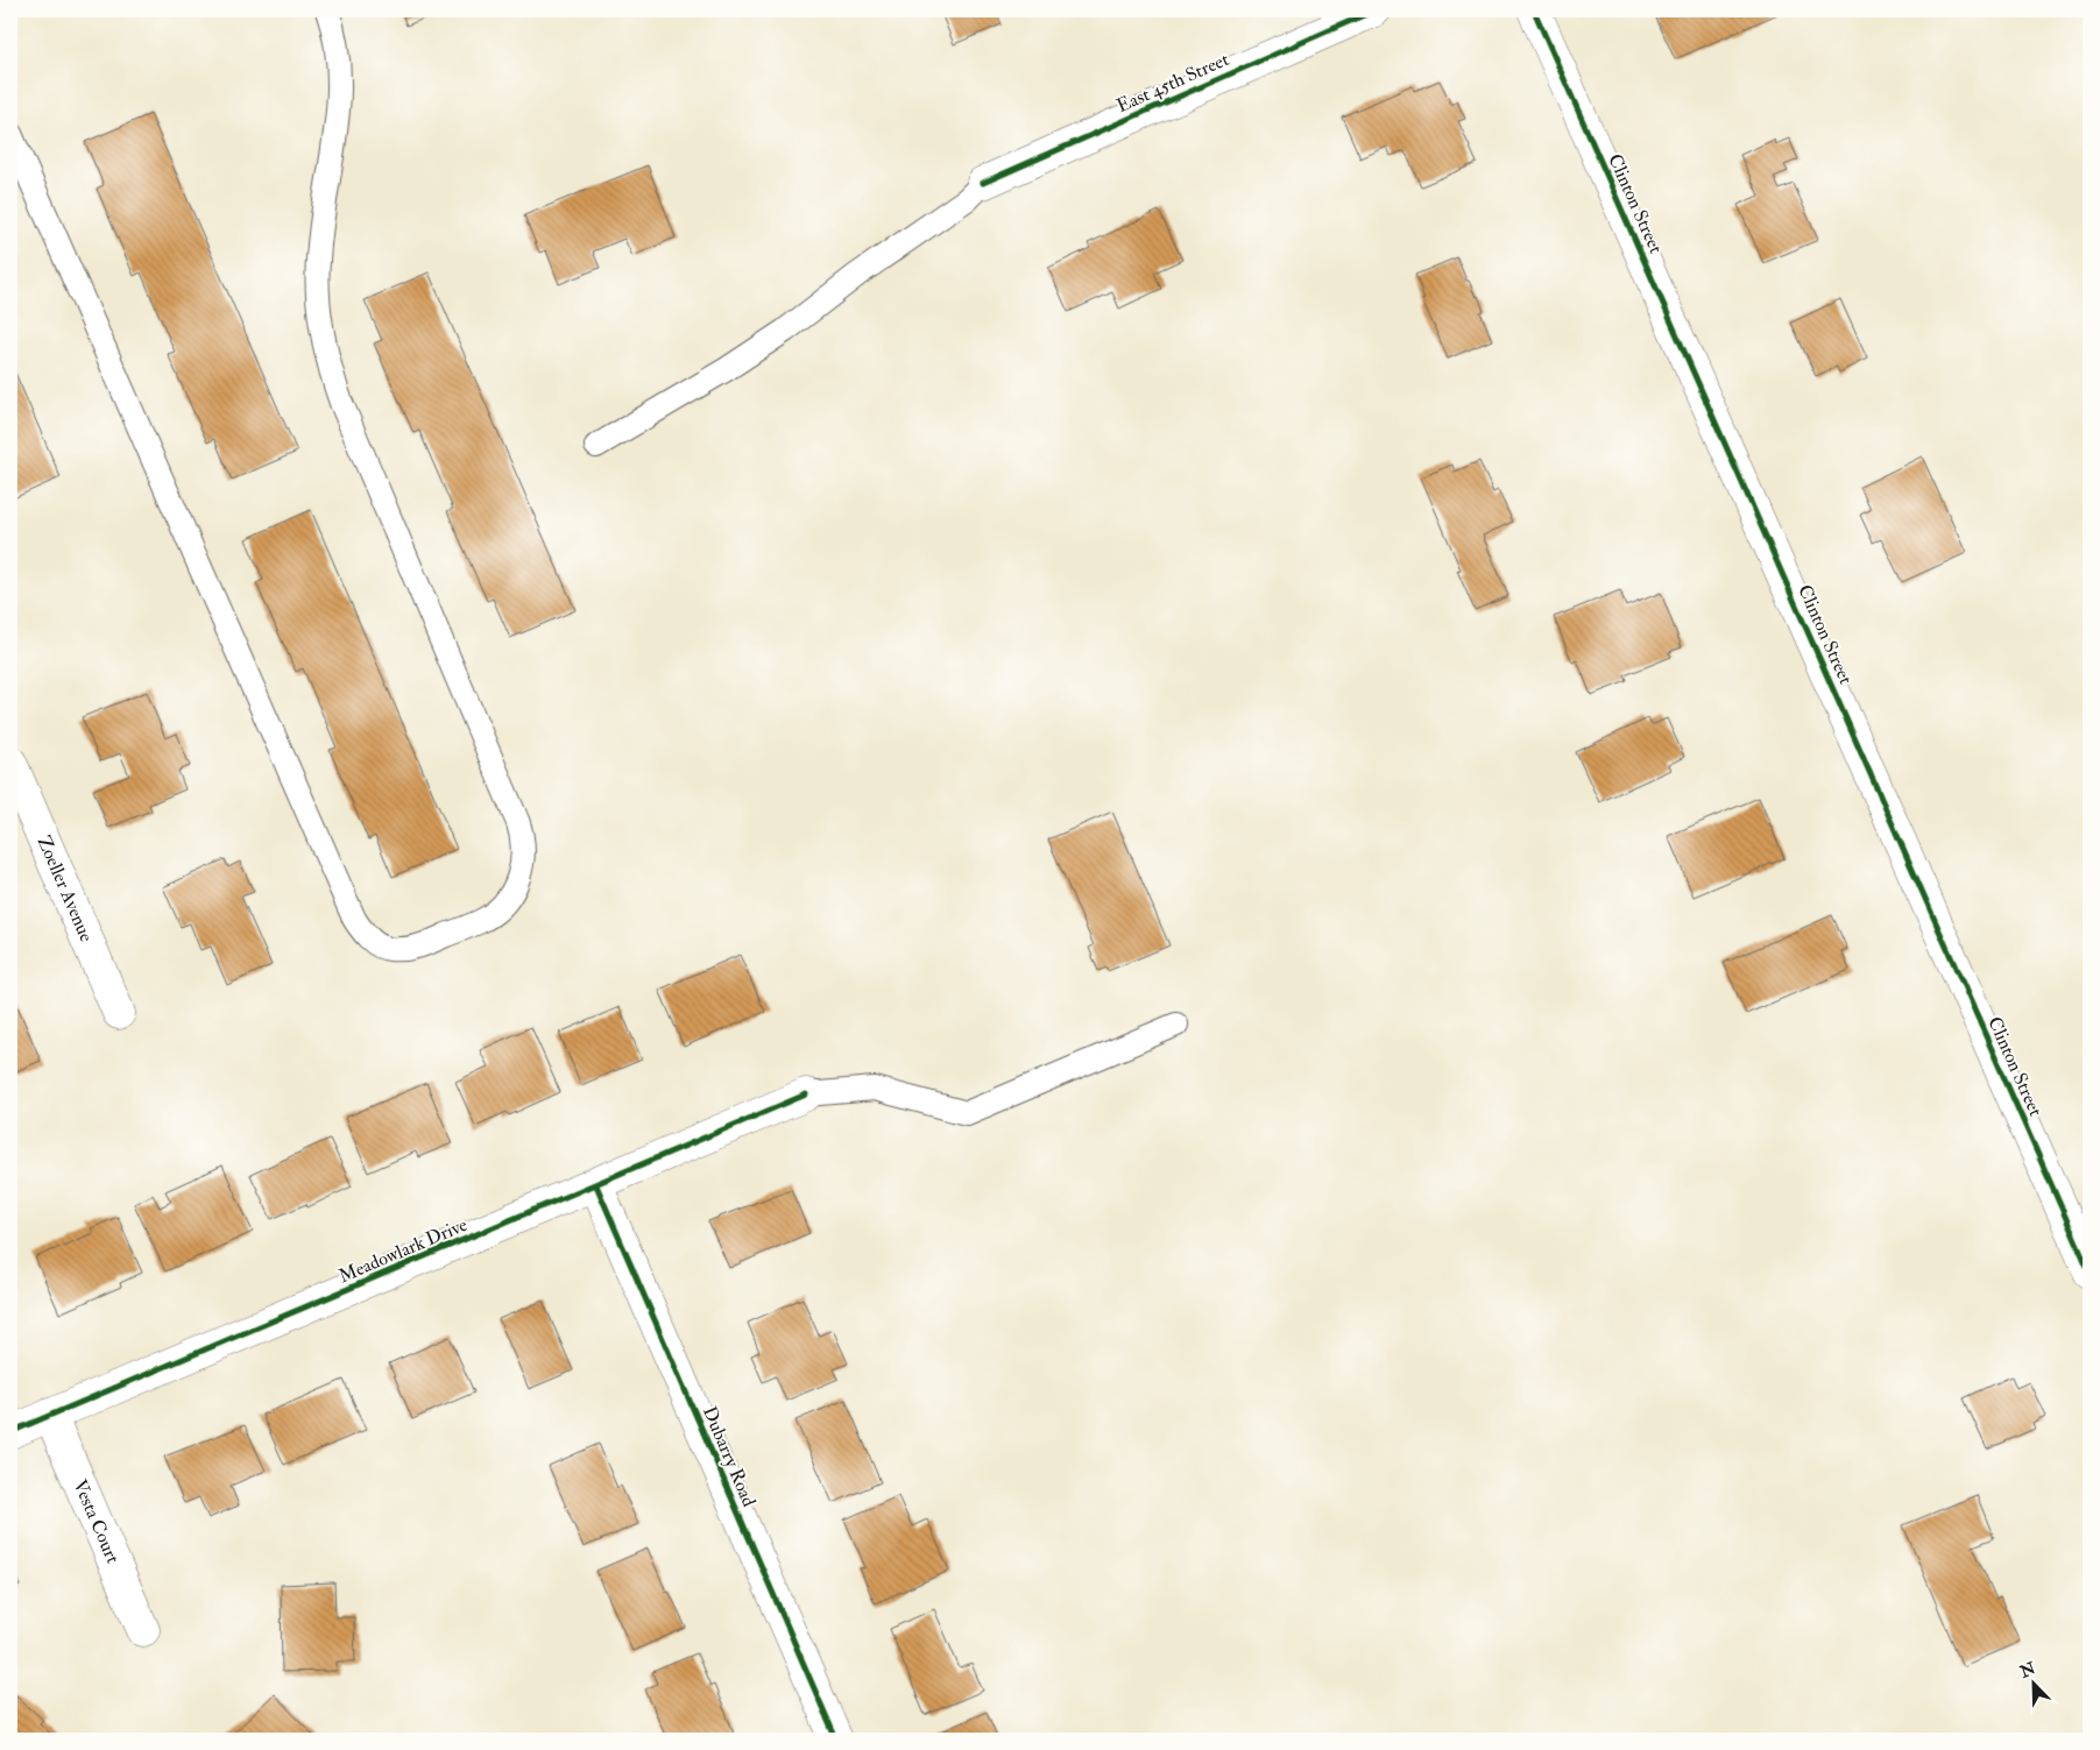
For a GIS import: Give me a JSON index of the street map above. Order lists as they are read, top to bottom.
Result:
{
  "streets": {
    "street": [
      "East 45th Street",
      "Clinton Street",
      "Zoeller Avenue",
      "Meadowlark Drive",
      "Dubarry Road",
      "Vesta Court"
    ]
  },
  "crossings": [
    ["Meadowlark Drive", "Dubarry Road"],
    ["Meadowlark Drive", "Vesta Court"]
  ],
  "north": "top left"
}
